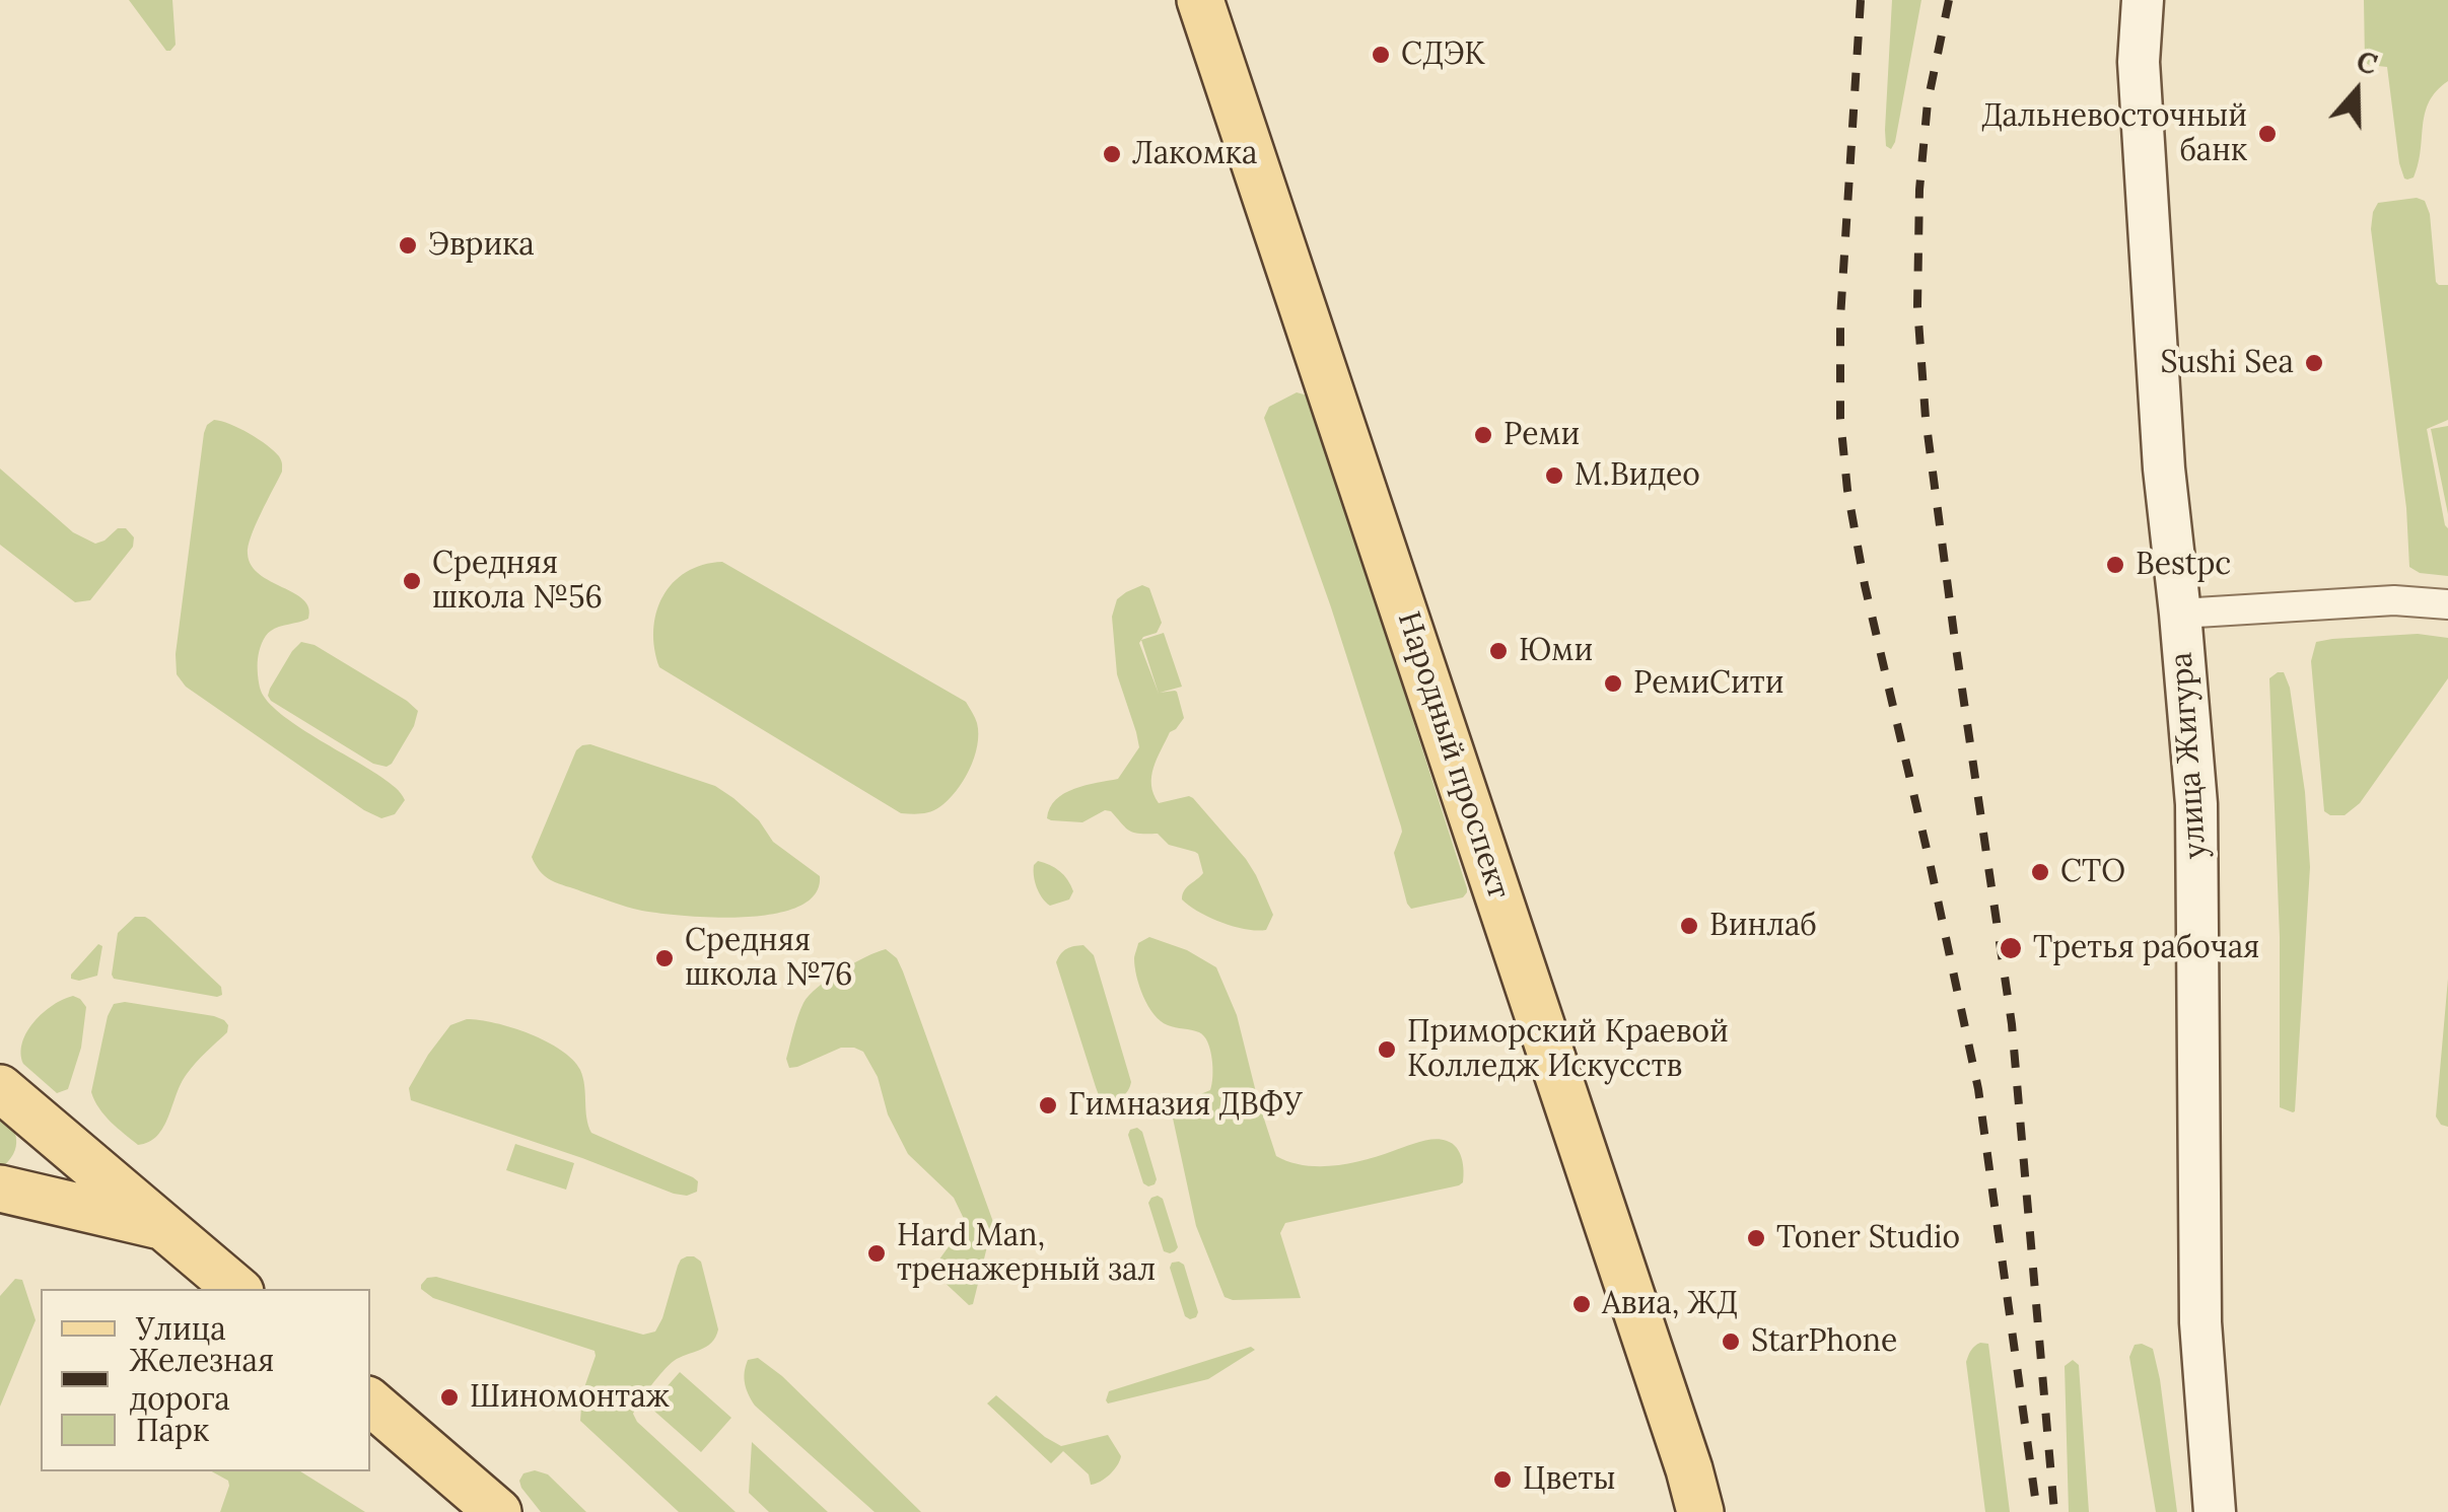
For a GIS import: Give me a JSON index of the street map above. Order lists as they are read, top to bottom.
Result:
{
  "streets": {
    "main road": ["Народный проспект", "улица Жигура"]
  },
  "places": [
    "СДЭК",
    "Дальневосточный банк",
    "Лакомка",
    "Эврика",
    "Sushi Sea",
    "Реми",
    "М.Видео",
    "Bestpc",
    "Средняя школа №56",
    "Юми",
    "РемиСити",
    "СТО",
    "Винлаб",
    "Третья рабочая",
    "Средняя школа №76",
    "Приморский Краевой Колледж Искусств",
    "Гимназия ДВФУ",
    "Toner Studio",
    "Hard Man, тренажерный зал",
    "Авиа, ЖД",
    "StarPhone",
    "Шиномонтаж",
    "Цветы"
  ],
  "legend": ["Улица", "Железная дорога", "Парк"],
  "north": "top"
}
